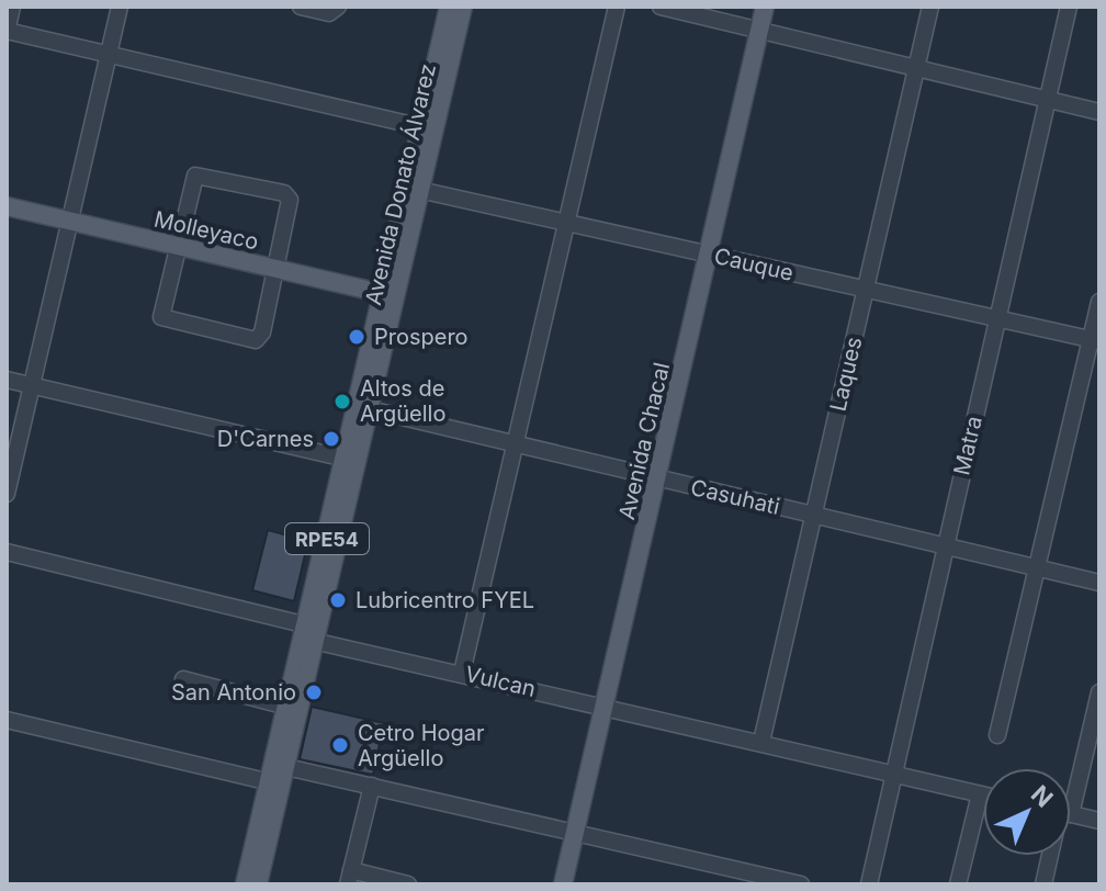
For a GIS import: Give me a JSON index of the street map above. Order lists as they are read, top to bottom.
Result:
{
  "streets": {
    "main road": [
      "Avenida Donato Álvarez",
      "Molleyaco",
      "Avenida Chacal",
      "RPE54"
    ],
    "street": [
      "Cauque",
      "Laques",
      "Matra",
      "Casuhati",
      "Vulcan"
    ]
  },
  "crossings": [
    ["Avenida Donato Álvarez", "Molleyaco"],
    ["Avenida Donato Álvarez", "Cauque"],
    ["Avenida Donato Álvarez", "Casuhati"],
    ["Avenida Donato Álvarez", "Vulcan"],
    ["Cauque", "Laques"],
    ["Cauque", "Avenida Chacal"],
    ["Cauque", "Matra"],
    ["Laques", "Casuhati"],
    ["Laques", "Vulcan"],
    ["Avenida Chacal", "Casuhati"],
    ["Avenida Chacal", "Vulcan"],
    ["Matra", "Casuhati"],
    ["Matra", "Vulcan"]
  ],
  "places": [
    "Prospero",
    "Altos de Argüello",
    "D'Carnes",
    "Lubricentro FYEL",
    "San Antonio",
    "Cetro Hogar Argüello"
  ],
  "north": "top right"
}
